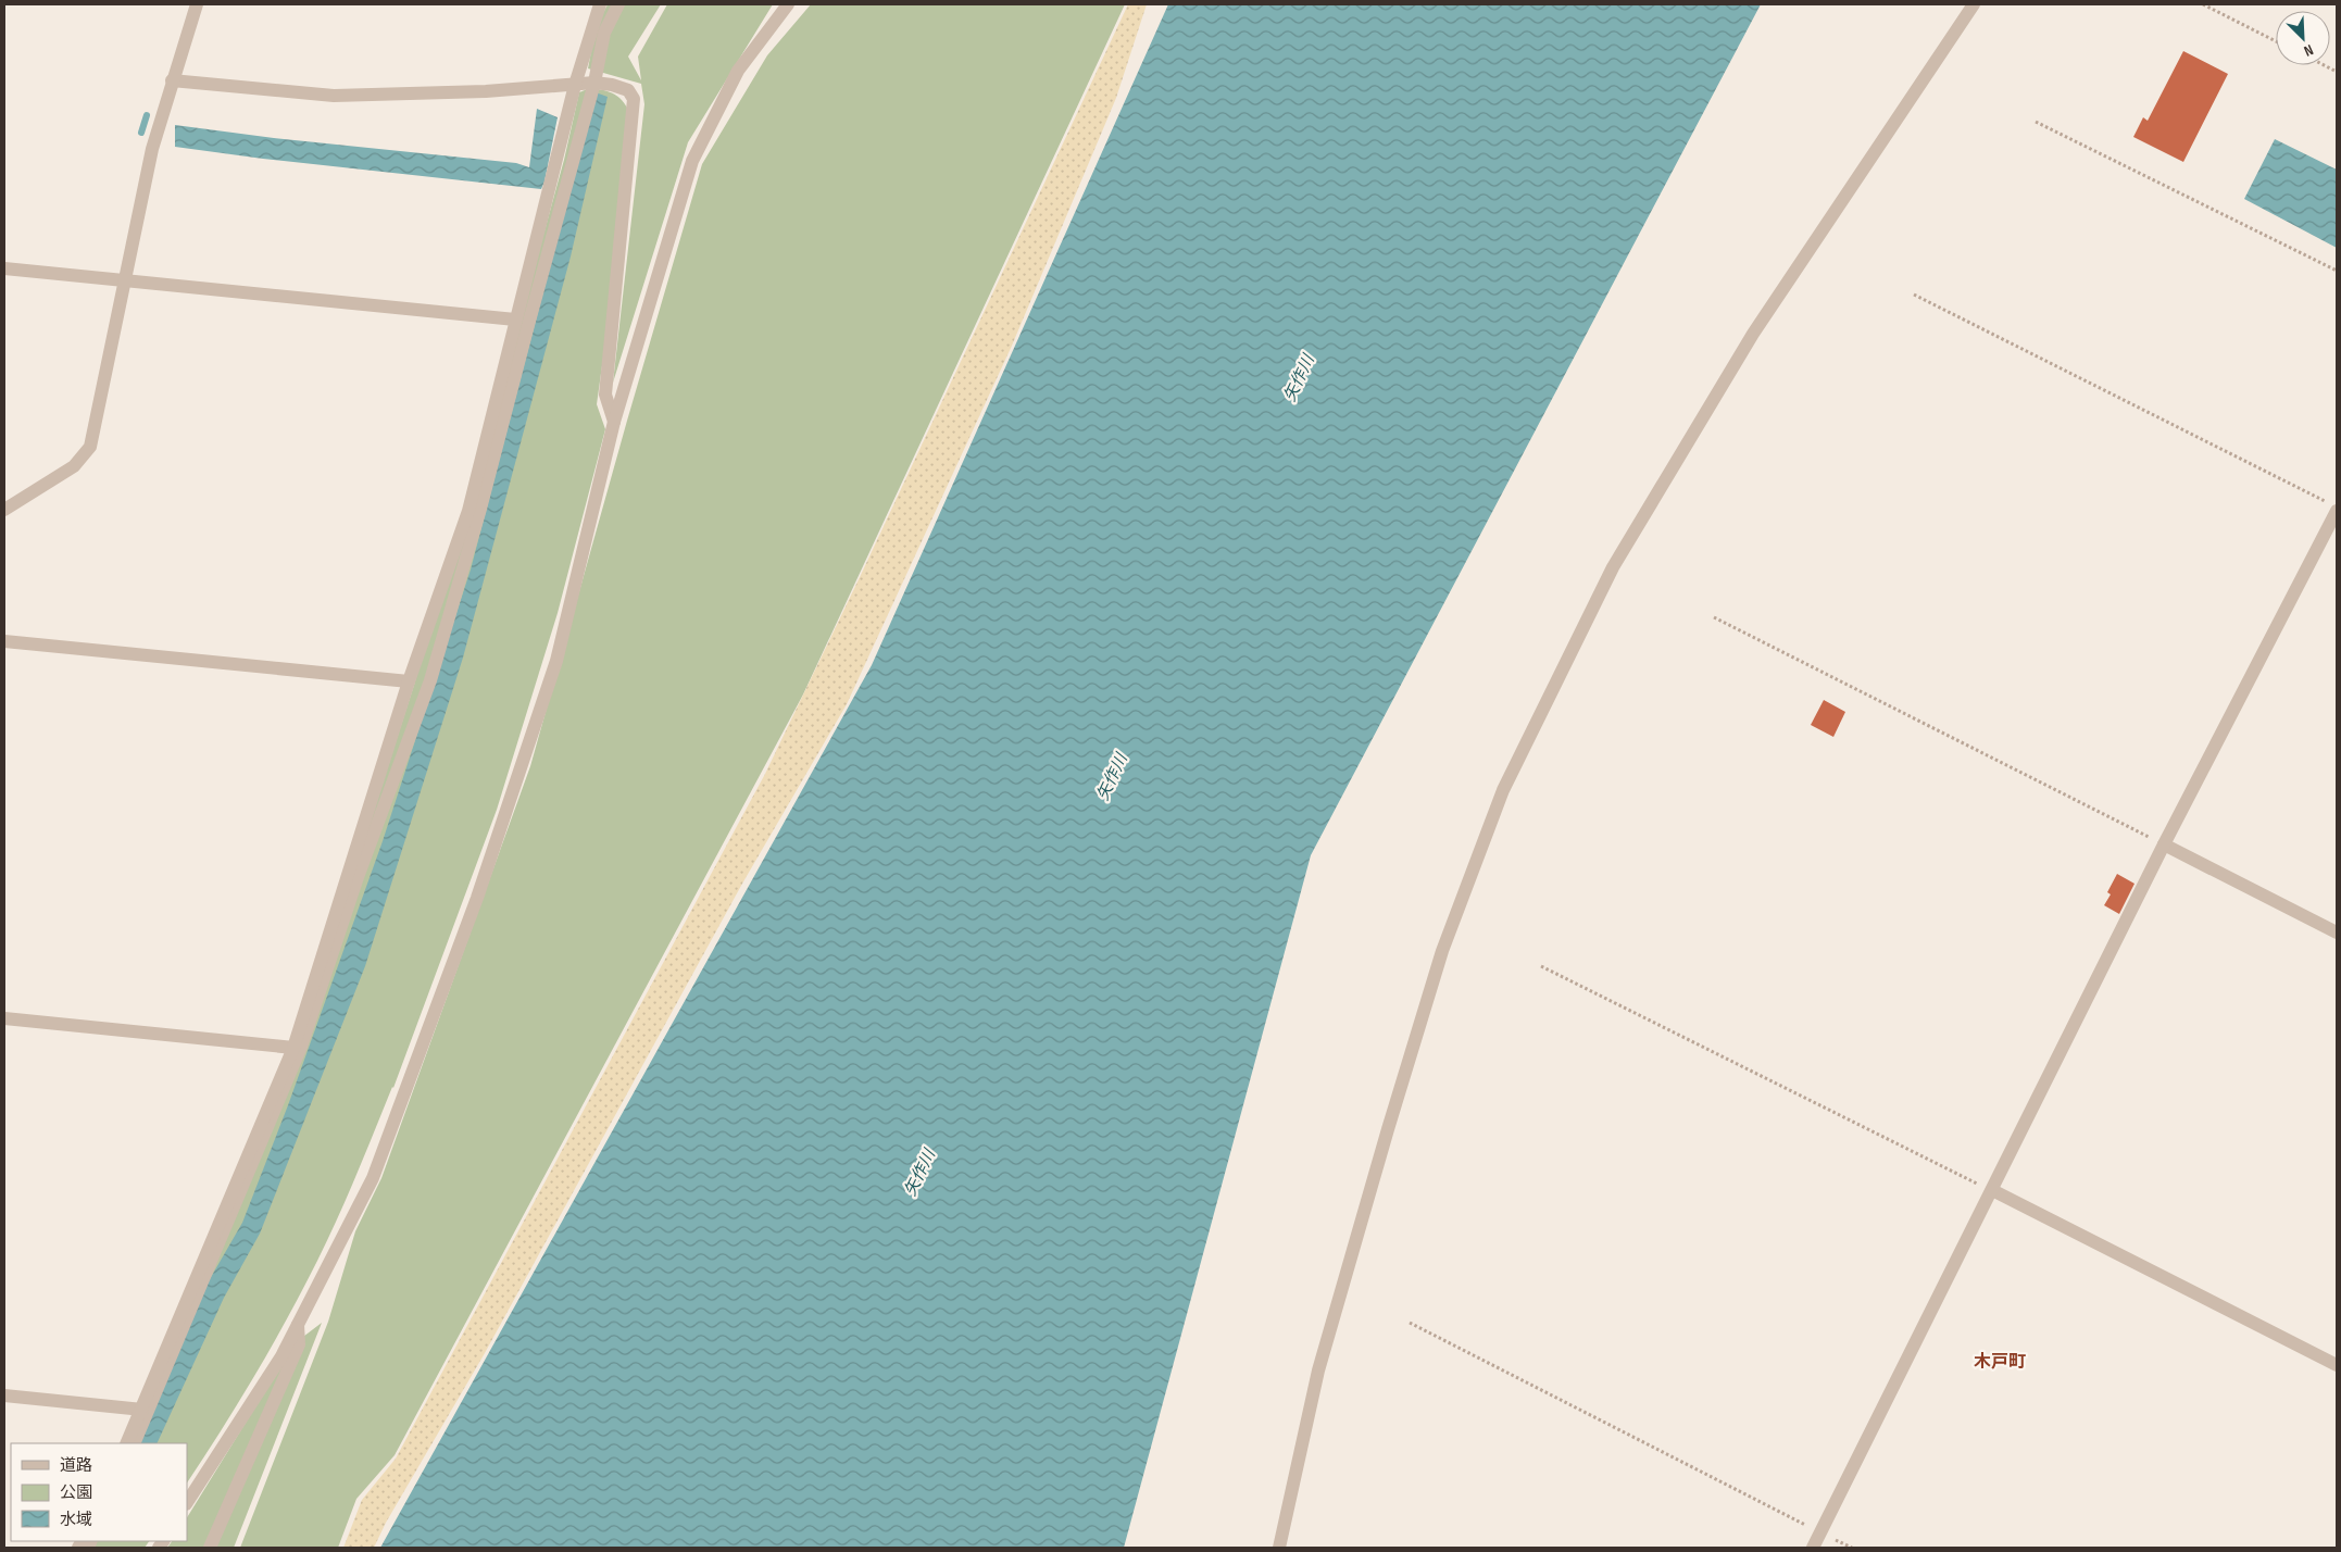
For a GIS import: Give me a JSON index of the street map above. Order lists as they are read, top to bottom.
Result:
{
  "districts": ["木戸町"],
  "water": ["矢作川"],
  "legend": ["道路", "公園", "水域"],
  "north": "bottom right"
}
